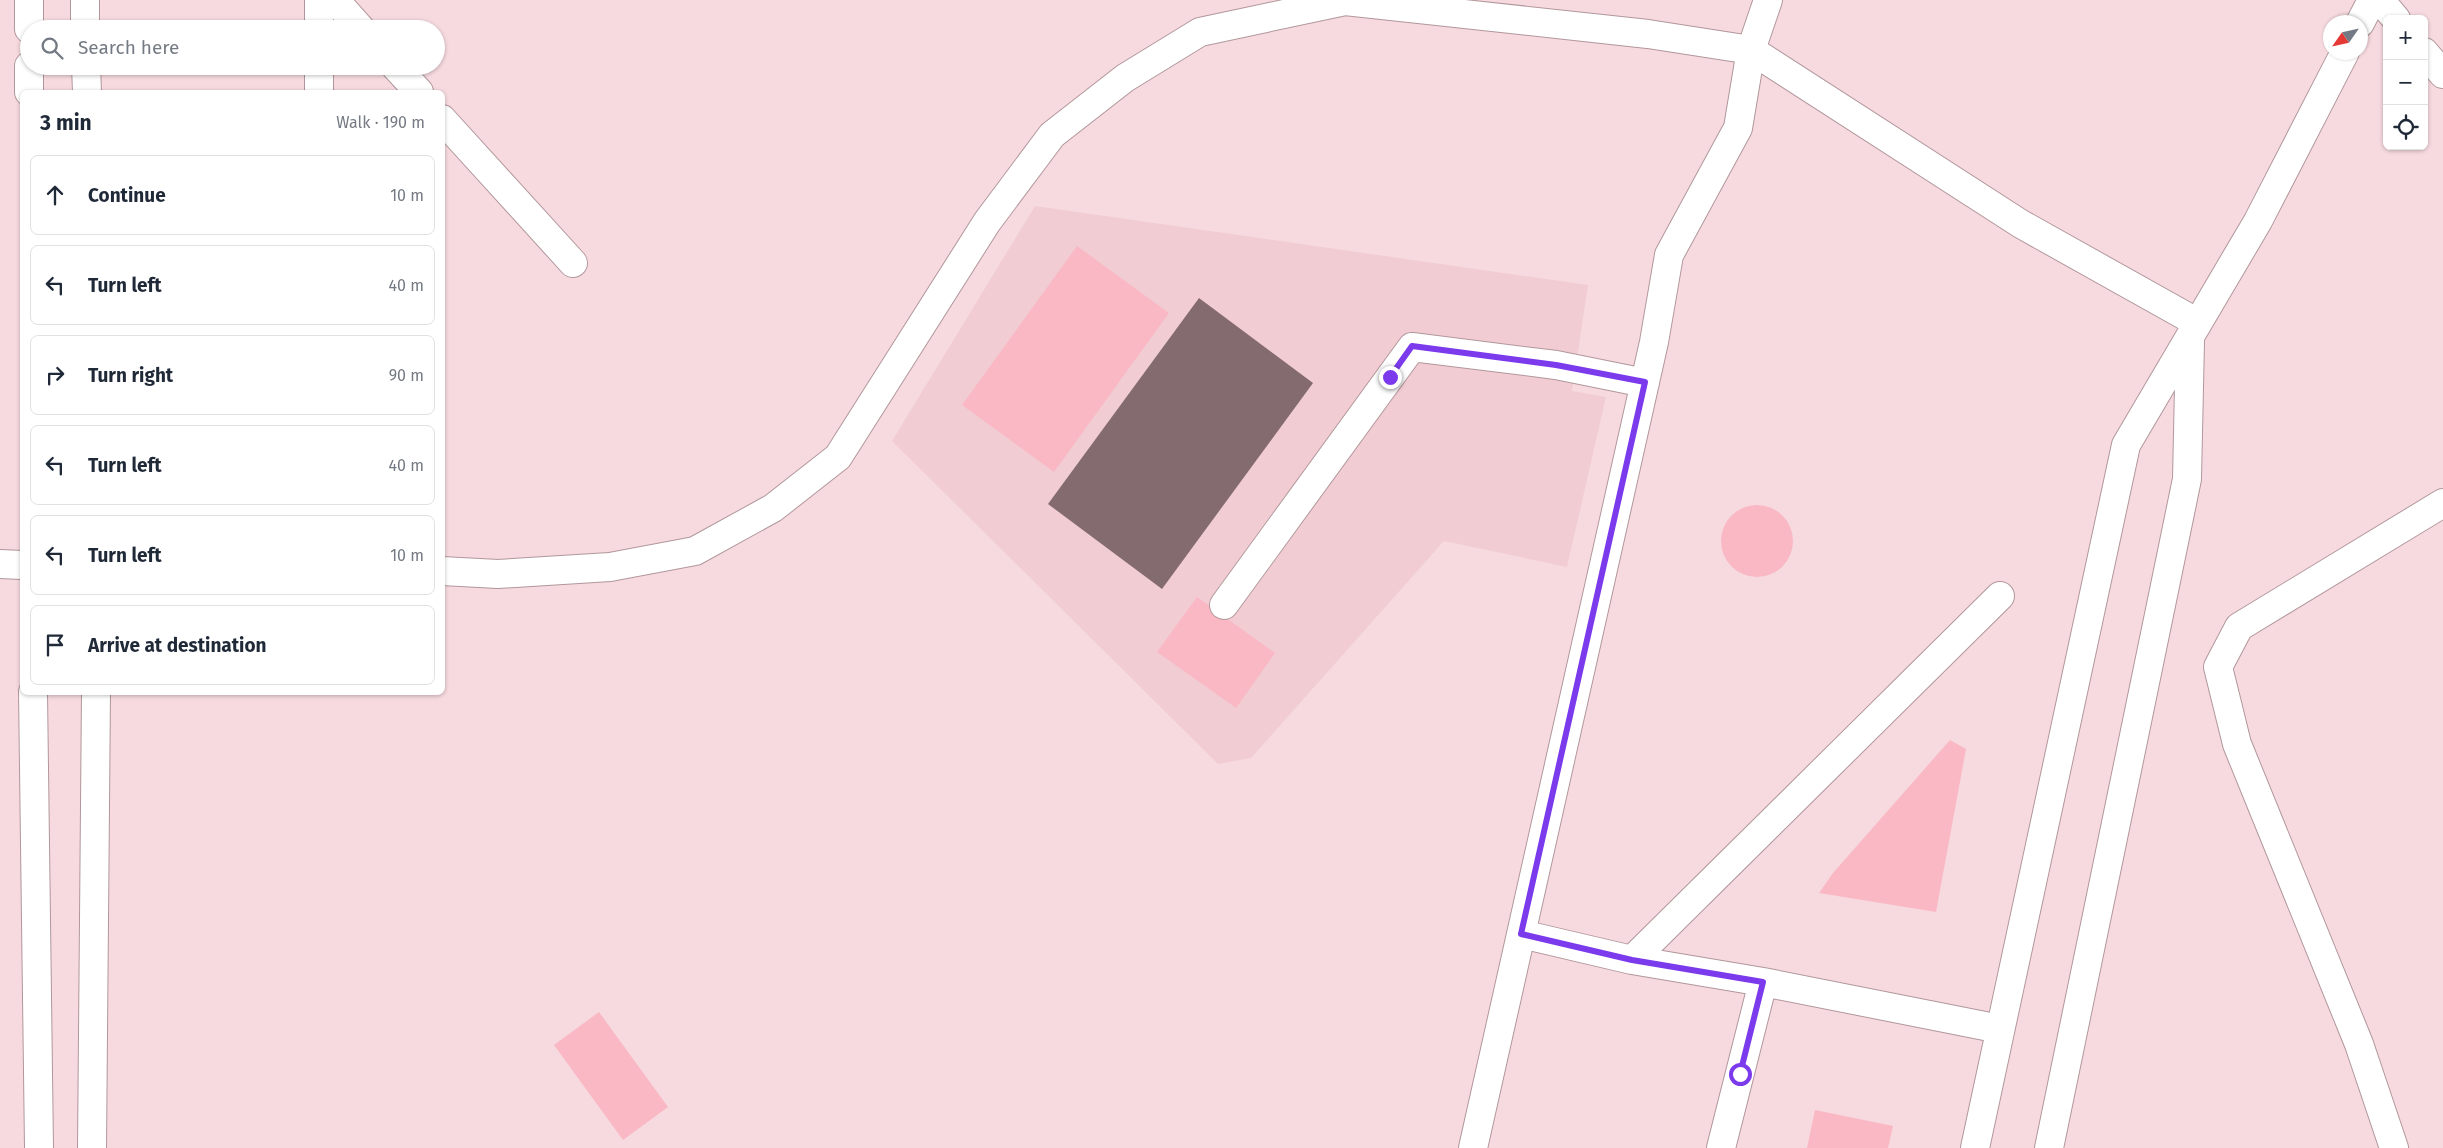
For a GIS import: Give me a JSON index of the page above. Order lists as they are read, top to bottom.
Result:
{
  "north": "bottom left",
  "page": {
    "map_buttons": ["+", "−"],
    "search": "Search here",
    "heading": ["3 min", "Walk · 190 m"],
    "list": [
      ["Continue", "10 m"],
      ["Turn left", "40 m"],
      ["Turn right", "90 m"],
      ["Turn left", "40 m"],
      ["Turn left", "10 m"],
      "Arrive at destination"
    ]
  }
}
